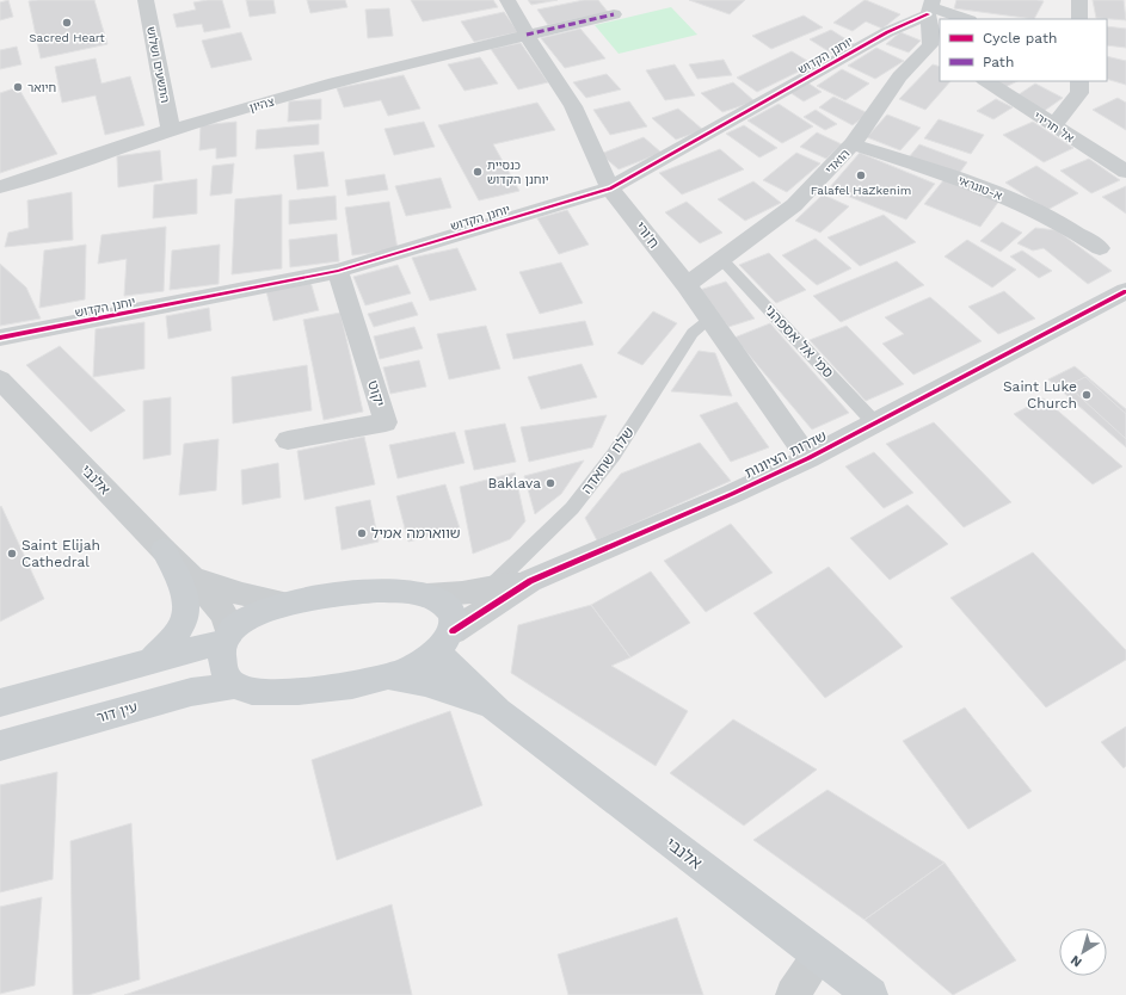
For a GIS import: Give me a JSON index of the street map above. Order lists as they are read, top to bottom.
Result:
{
  "streets": {
    "street": [
      "יוחנן הקדוש",
      "התשעים ושלוש",
      "צהיון",
      "אל חרירי",
      "הואדי",
      "א-טוגראי",
      "ח'ורי",
      "יקוט",
      "שדרות הציונות",
      "אלנבי",
      "עין דור"
    ],
    "lane": ["סמ' אל אספהני", "שלח שחאדה"]
  },
  "crossings": [
    ["יוחנן הקדוש", "הואדי"],
    ["יוחנן הקדוש", "ח'ורי"],
    ["יוחנן הקדוש", "יקוט"],
    ["התשעים ושלוש", "צהיון"],
    ["צהיון", "ח'ורי"],
    ["הואדי", "א-טוגראי"],
    ["הואדי", "ח'ורי"],
    ["הואדי", "סמ' אל אספהני"],
    ["ח'ורי", "שדרות הציונות"],
    ["ח'ורי", "שלח שחאדה"],
    ["סמ' אל אספהני", "שדרות הציונות"],
    ["שדרות הציונות", "שלח שחאדה"],
    ["שדרות הציונות", "אלנבי"]
  ],
  "places": [
    "Sacred Heart",
    "חיואר",
    "כנסיית יוחנן הקדוש",
    "Falafel HaZkenim",
    "Saint Luke Church",
    "Baklava",
    "שווארמה אמיל",
    "Saint Elijah Cathedral"
  ],
  "legend": ["Cycle path", "Path"],
  "north": "bottom left"
}
